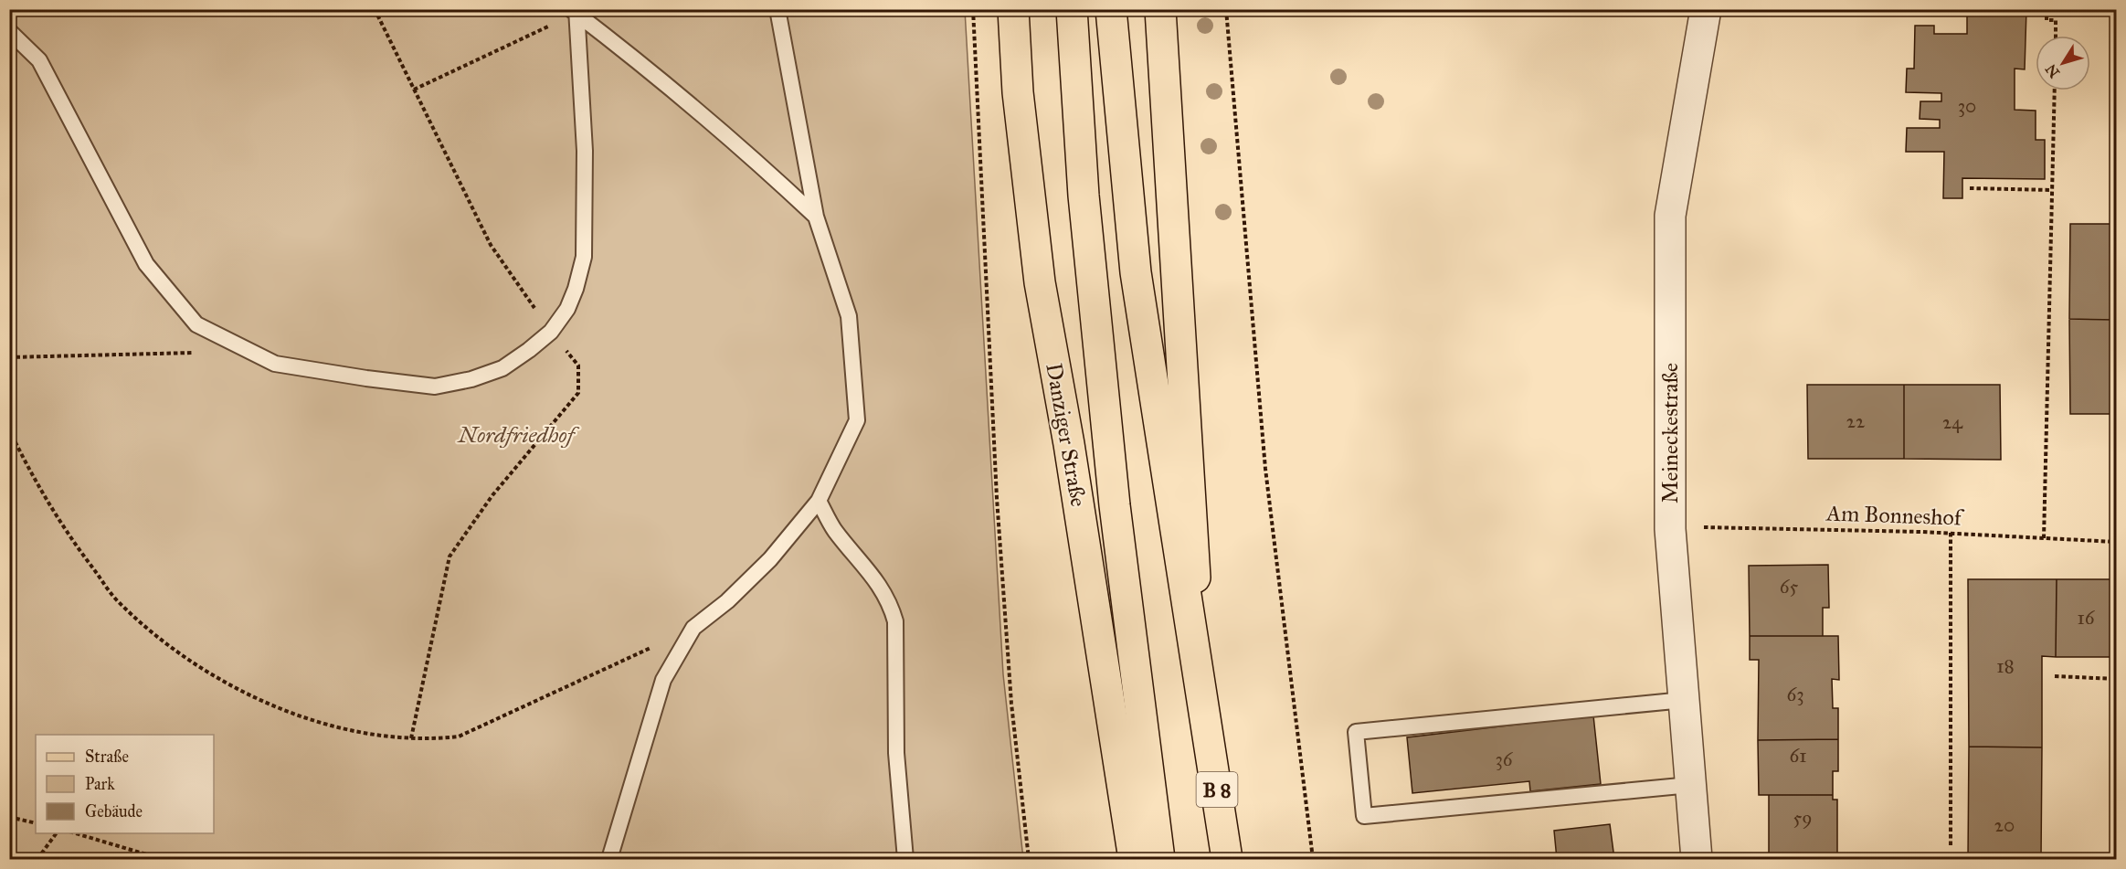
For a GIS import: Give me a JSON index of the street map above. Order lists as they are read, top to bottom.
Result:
{
  "streets": {
    "main road": ["Danziger Straße", "B 8"],
    "street": ["Meineckestraße"],
    "path": ["Am Bonneshof"]
  },
  "crossings": [
    ["Meineckestraße", "Am Bonneshof"]
  ],
  "parks": ["Nordfriedhof"],
  "house_numbers": [
    "30",
    "22",
    "24",
    "65",
    "16",
    "18",
    "63",
    "61",
    "36",
    "59",
    "20"
  ],
  "legend": ["Straße", "Park", "Gebäude"],
  "north": "bottom left"
}
